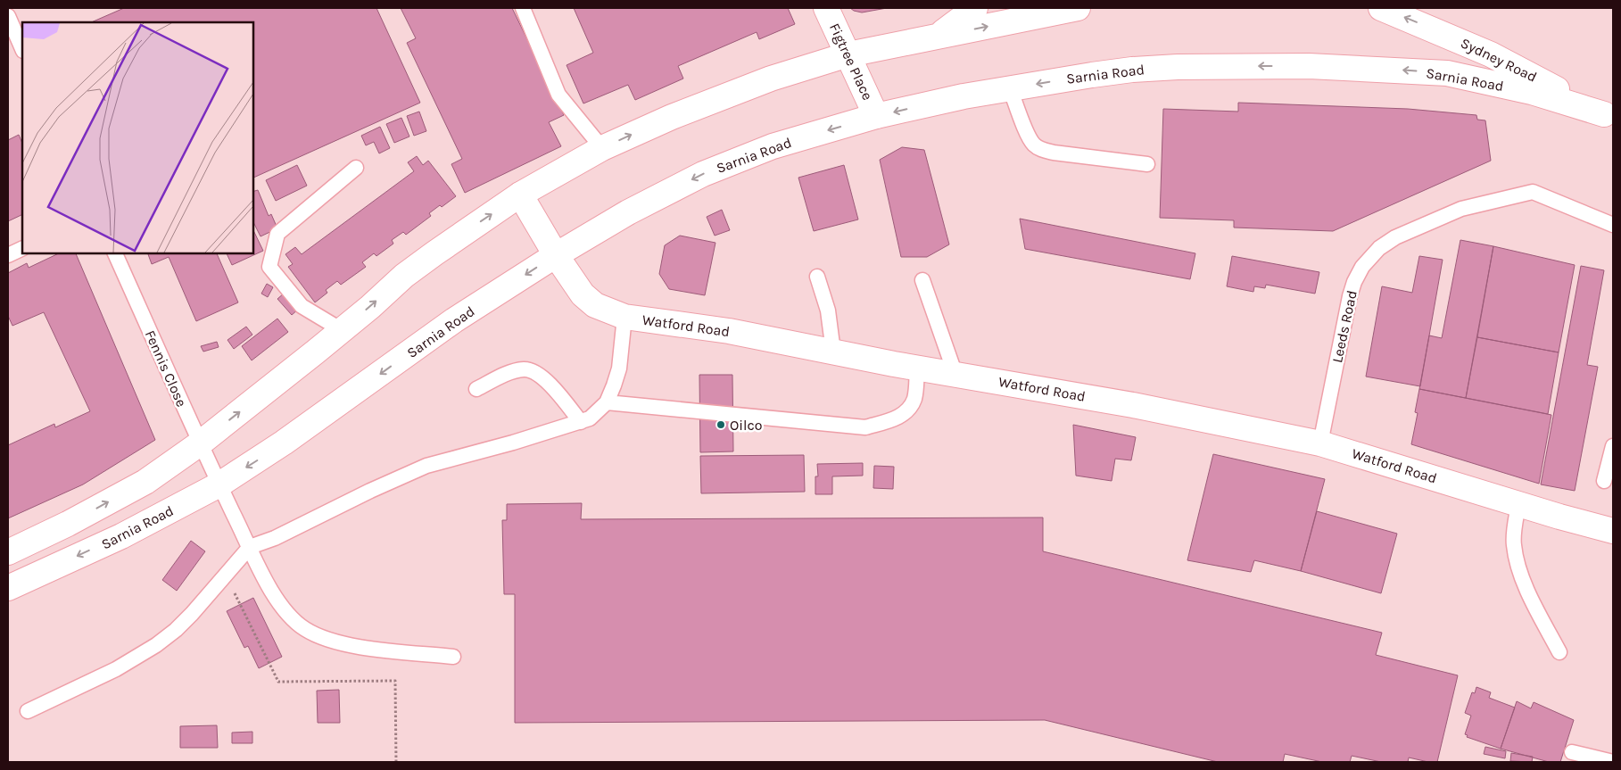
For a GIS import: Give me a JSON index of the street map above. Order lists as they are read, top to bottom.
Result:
{
  "streets": {
    "main road": [
      "Sydney Road",
      "Figtree Place",
      "Sarnia Road",
      "Watford Road"
    ],
    "lane": ["Leeds Road", "Fennis Close"]
  },
  "crossings": [
    ["Sydney Road", "Sarnia Road"],
    ["Figtree Place", "Sarnia Road"],
    ["Sarnia Road", "Watford Road"],
    ["Sarnia Road", "Fennis Close"],
    ["Watford Road", "Leeds Road"]
  ],
  "one_way": ["Sydney Road"],
  "places": ["Oilco"]
}
